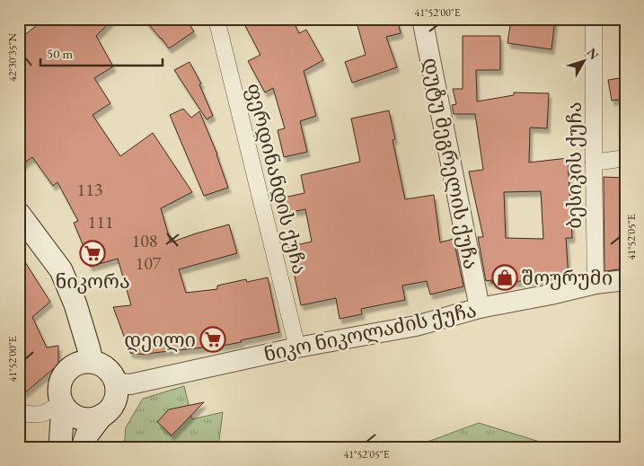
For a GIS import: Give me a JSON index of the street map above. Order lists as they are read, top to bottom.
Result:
{
  "streets": {
    "street": [
      "დუტუ მეგრელის ქუჩა",
      "ბესიკის ქუჩა",
      "ფერდინანდის ქუჩა",
      "ნიკო ნიკოლაძის ქუჩა"
    ]
  },
  "crossings": [
    ["დუტუ მეგრელის ქუჩა", "ნიკო ნიკოლაძის ქუჩა"],
    ["ბესიკის ქუჩა", "ნიკო ნიკოლაძის ქუჩა"],
    ["ფერდინანდის ქუჩა", "ნიკო ნიკოლაძის ქუჩა"]
  ],
  "places": {
    "supermarket": ["ნიკორა", "დეილი"],
    "shop": ["შოურუმი"]
  },
  "house_numbers": [
    "113",
    "111",
    "108",
    "107"
  ],
  "scale_bar": "50 m",
  "north": "top right",
  "coordinates": ["41°52'00\"E", "42°30'35\"N", "41°52'05\"E"]
}
